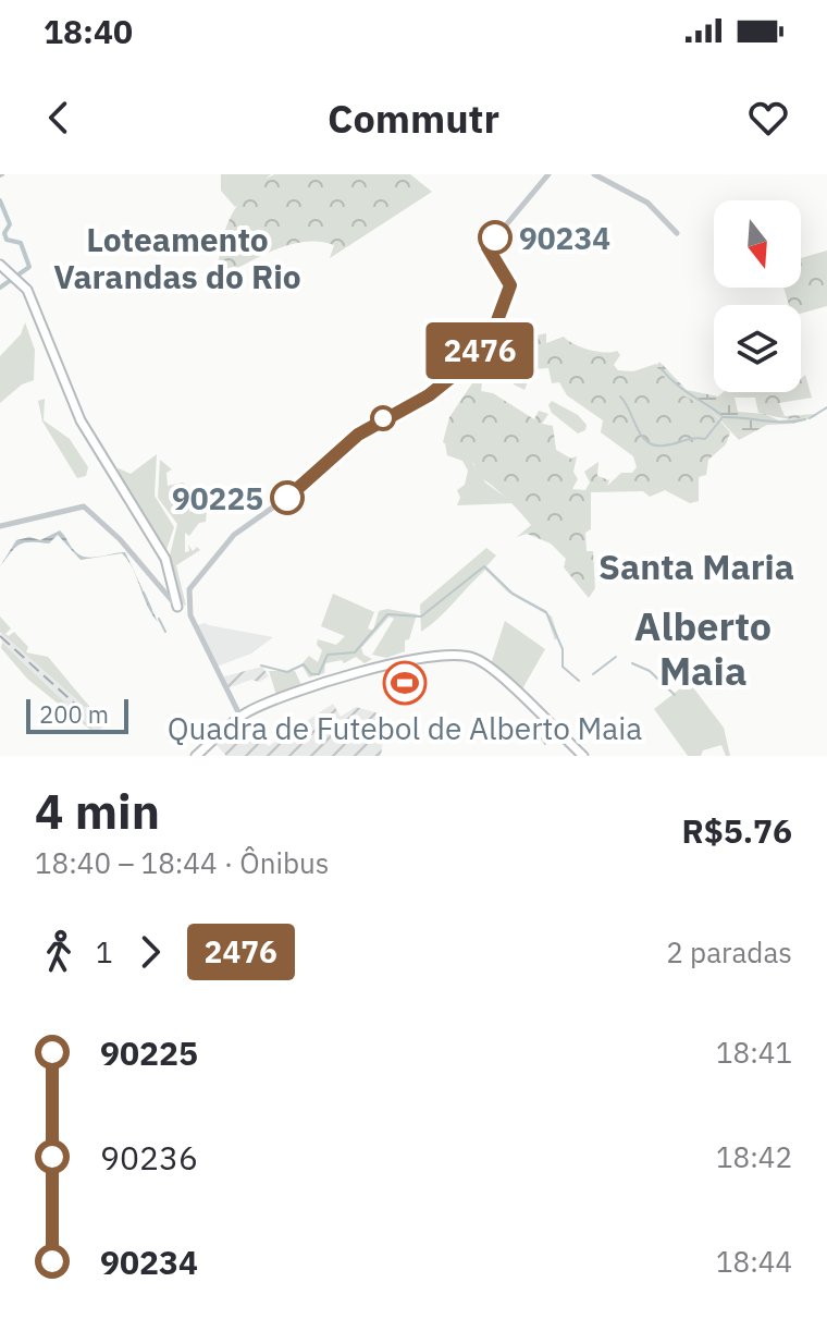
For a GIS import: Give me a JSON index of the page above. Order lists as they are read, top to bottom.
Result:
{
  "districts": ["Loteamento Varandas do Rio", "Santa Maria", "Alberto Maia"],
  "places": {
    "other": ["90234", "90225"],
    "sports": ["Quadra de Futebol de Alberto Maia"]
  },
  "lines": ["bus line 2476"],
  "scale_bar": "200 m",
  "north": "bottom",
  "page": {
    "status": "18:40",
    "header": "Commutr",
    "on_map": "2476",
    "scale": "200 m",
    "heading": ["4 min", "18:40 – 18:44 · Ônibus", "R$5.76"],
    "legs": ["1", "2476", "2 paradas"],
    "list": [
      {
        "name": "90225",
        "value": "18:41"
      },
      {
        "name": "90236",
        "value": "18:42"
      },
      {
        "name": "90234",
        "value": "18:44"
      }
    ]
  }
}
